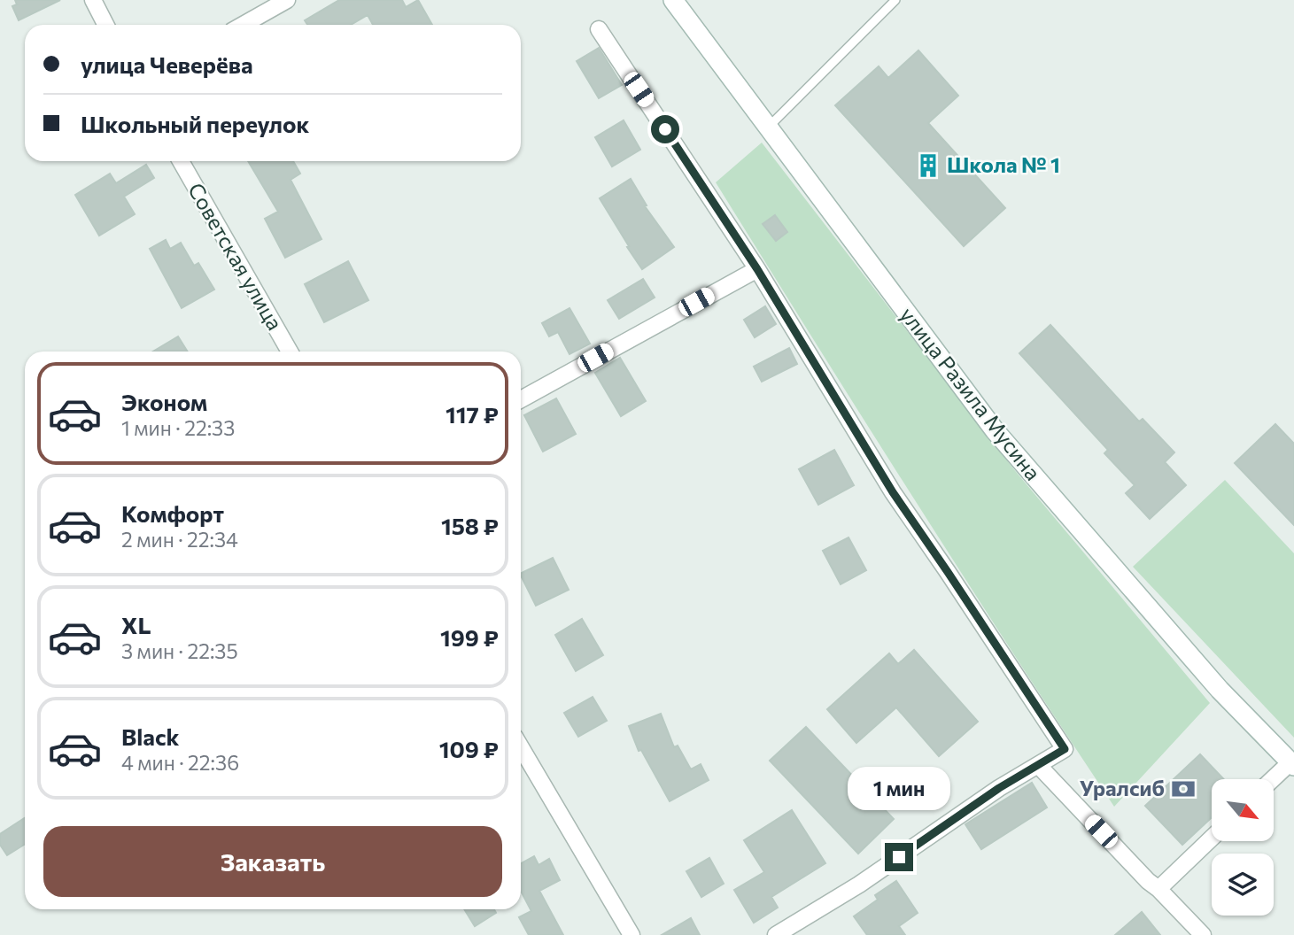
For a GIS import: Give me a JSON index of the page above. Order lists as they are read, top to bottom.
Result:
{
  "streets": {
    "main road": ["улица Разила Мусина"],
    "street": ["Советская улица"]
  },
  "places": {
    "building": ["Школа № 1"],
    "bank": ["Уралсиб"]
  },
  "north": "bottom right",
  "page": {
    "banner": ["улица Чеверёва", "Школьный переулок"],
    "list": [
      {
        "name": "Эконом",
        "note": "1 мин · 22:33",
        "value": "117 ₽"
      },
      {
        "name": "Комфорт",
        "note": "2 мин · 22:34",
        "value": "158 ₽"
      },
      {
        "name": "XL",
        "note": "3 мин · 22:35",
        "value": "199 ₽"
      },
      {
        "name": "Black",
        "note": "4 мин · 22:36",
        "value": "109 ₽"
      }
    ],
    "bubble": "1 мин",
    "buttons": "Заказать"
  }
}
